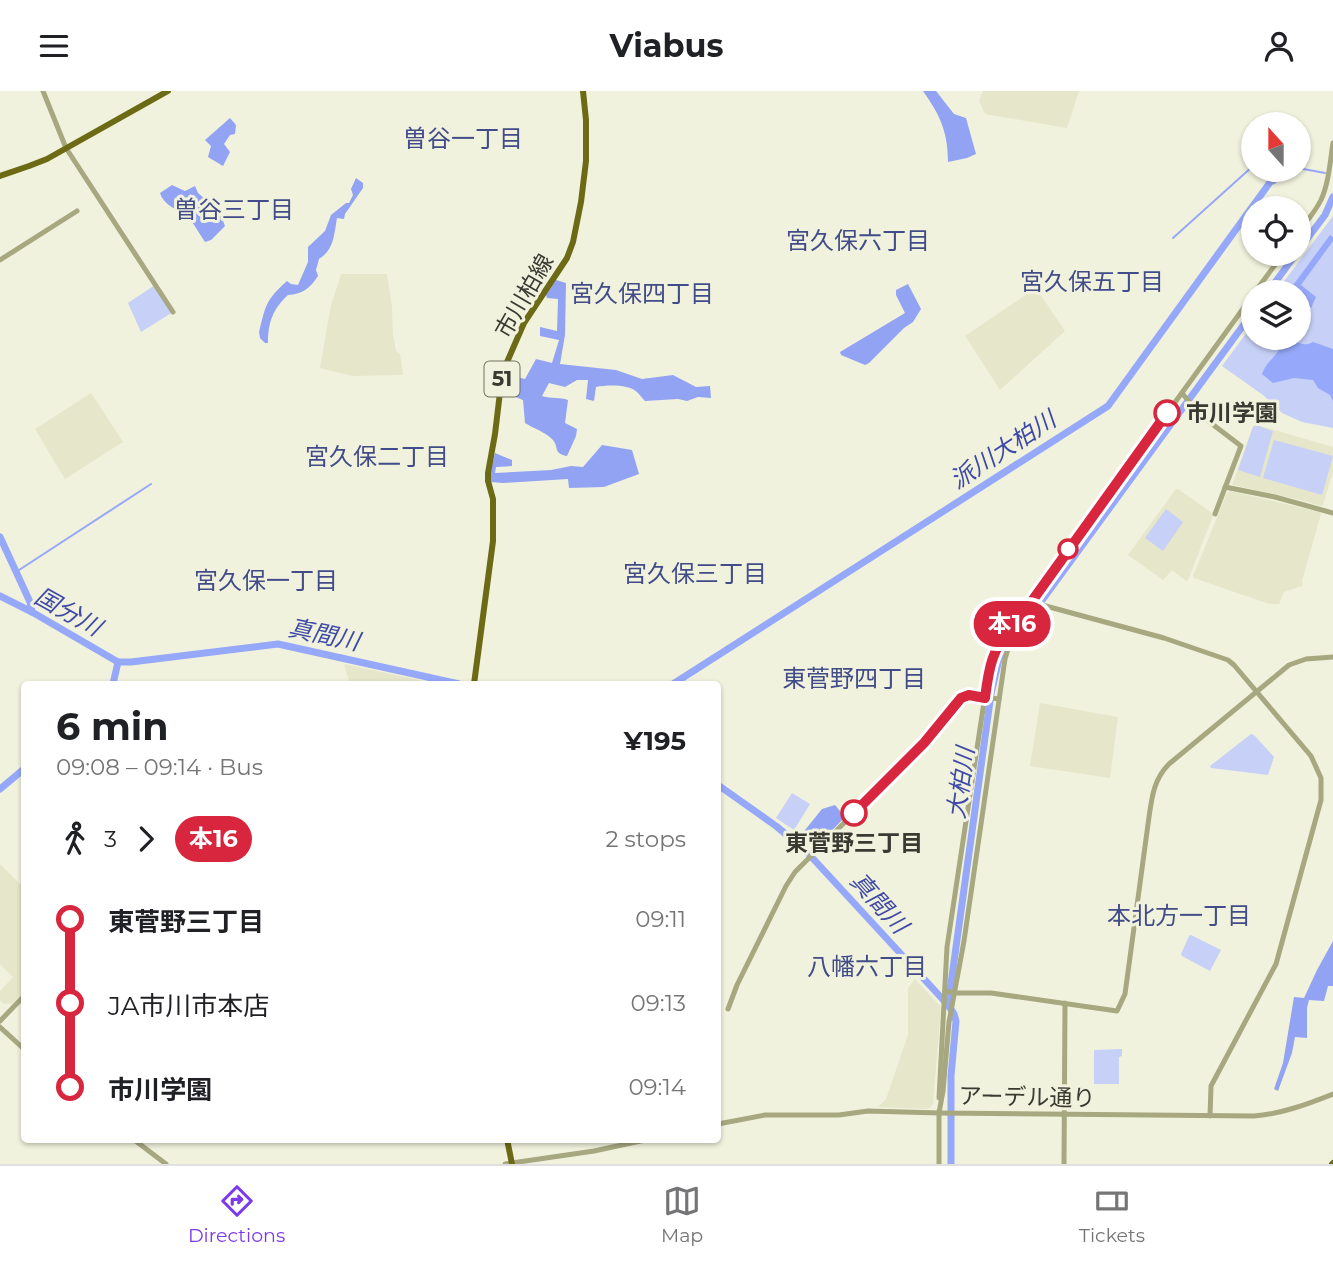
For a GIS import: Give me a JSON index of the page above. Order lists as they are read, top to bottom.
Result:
{
  "streets": {
    "main road": ["市川柏線", "51"],
    "street": ["アーデル通り"]
  },
  "districts": [
    "曽谷一丁目",
    "曽谷三丁目",
    "宮久保六丁目",
    "宮久保五丁目",
    "宮久保四丁目",
    "宮久保二丁目",
    "宮久保三丁目",
    "宮久保一丁目",
    "東菅野四丁目",
    "本北方一丁目",
    "八幡六丁目"
  ],
  "water": [
    "派川大柏川",
    "国分川",
    "真間川",
    "大柏川"
  ],
  "places": ["市川学園", "東菅野三丁目"],
  "lines": ["bus line 本16"],
  "north": "top",
  "page": {
    "header": "Viabus",
    "on_map": "本16",
    "heading": ["6 min", "09:08 – 09:14 · Bus", "¥195"],
    "legs": ["3", "本16", "2 stops"],
    "list": [
      {
        "name": "東菅野三丁目",
        "value": "09:11"
      },
      {
        "name": "JA市川市本店",
        "value": "09:13"
      },
      {
        "name": "市川学園",
        "value": "09:14"
      }
    ],
    "tabs": ["Directions", "Map", "Tickets"]
  }
}
